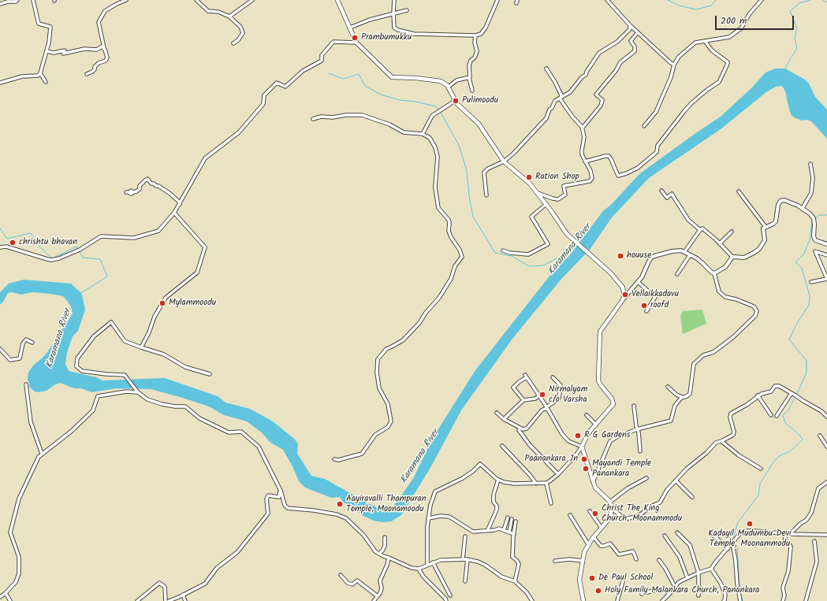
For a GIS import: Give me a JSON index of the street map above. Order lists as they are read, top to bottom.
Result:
{
  "water": ["Karamana River"],
  "places": [
    "Prambumukku",
    "Pulimoodu",
    "Ration Shop",
    "chrishtu bhavan",
    "houuse",
    "Vellaikkadavu",
    "Mylammoodu",
    "roofd",
    "Nirmalyam c/o Varsha",
    "R G Gardens",
    "Paanankara Jn",
    "Mayandi Temple Panankara",
    "Aayiravalli Thampuran Temple, Moonamoodu",
    "Christ The King Church, Moonammodu",
    "Kadayil Mudumbu Devi Temple, Moonammodu",
    "De Paul School",
    "Holy Family Malankara Church, Panankara"
  ],
  "scale_bar": "200 m"
}
